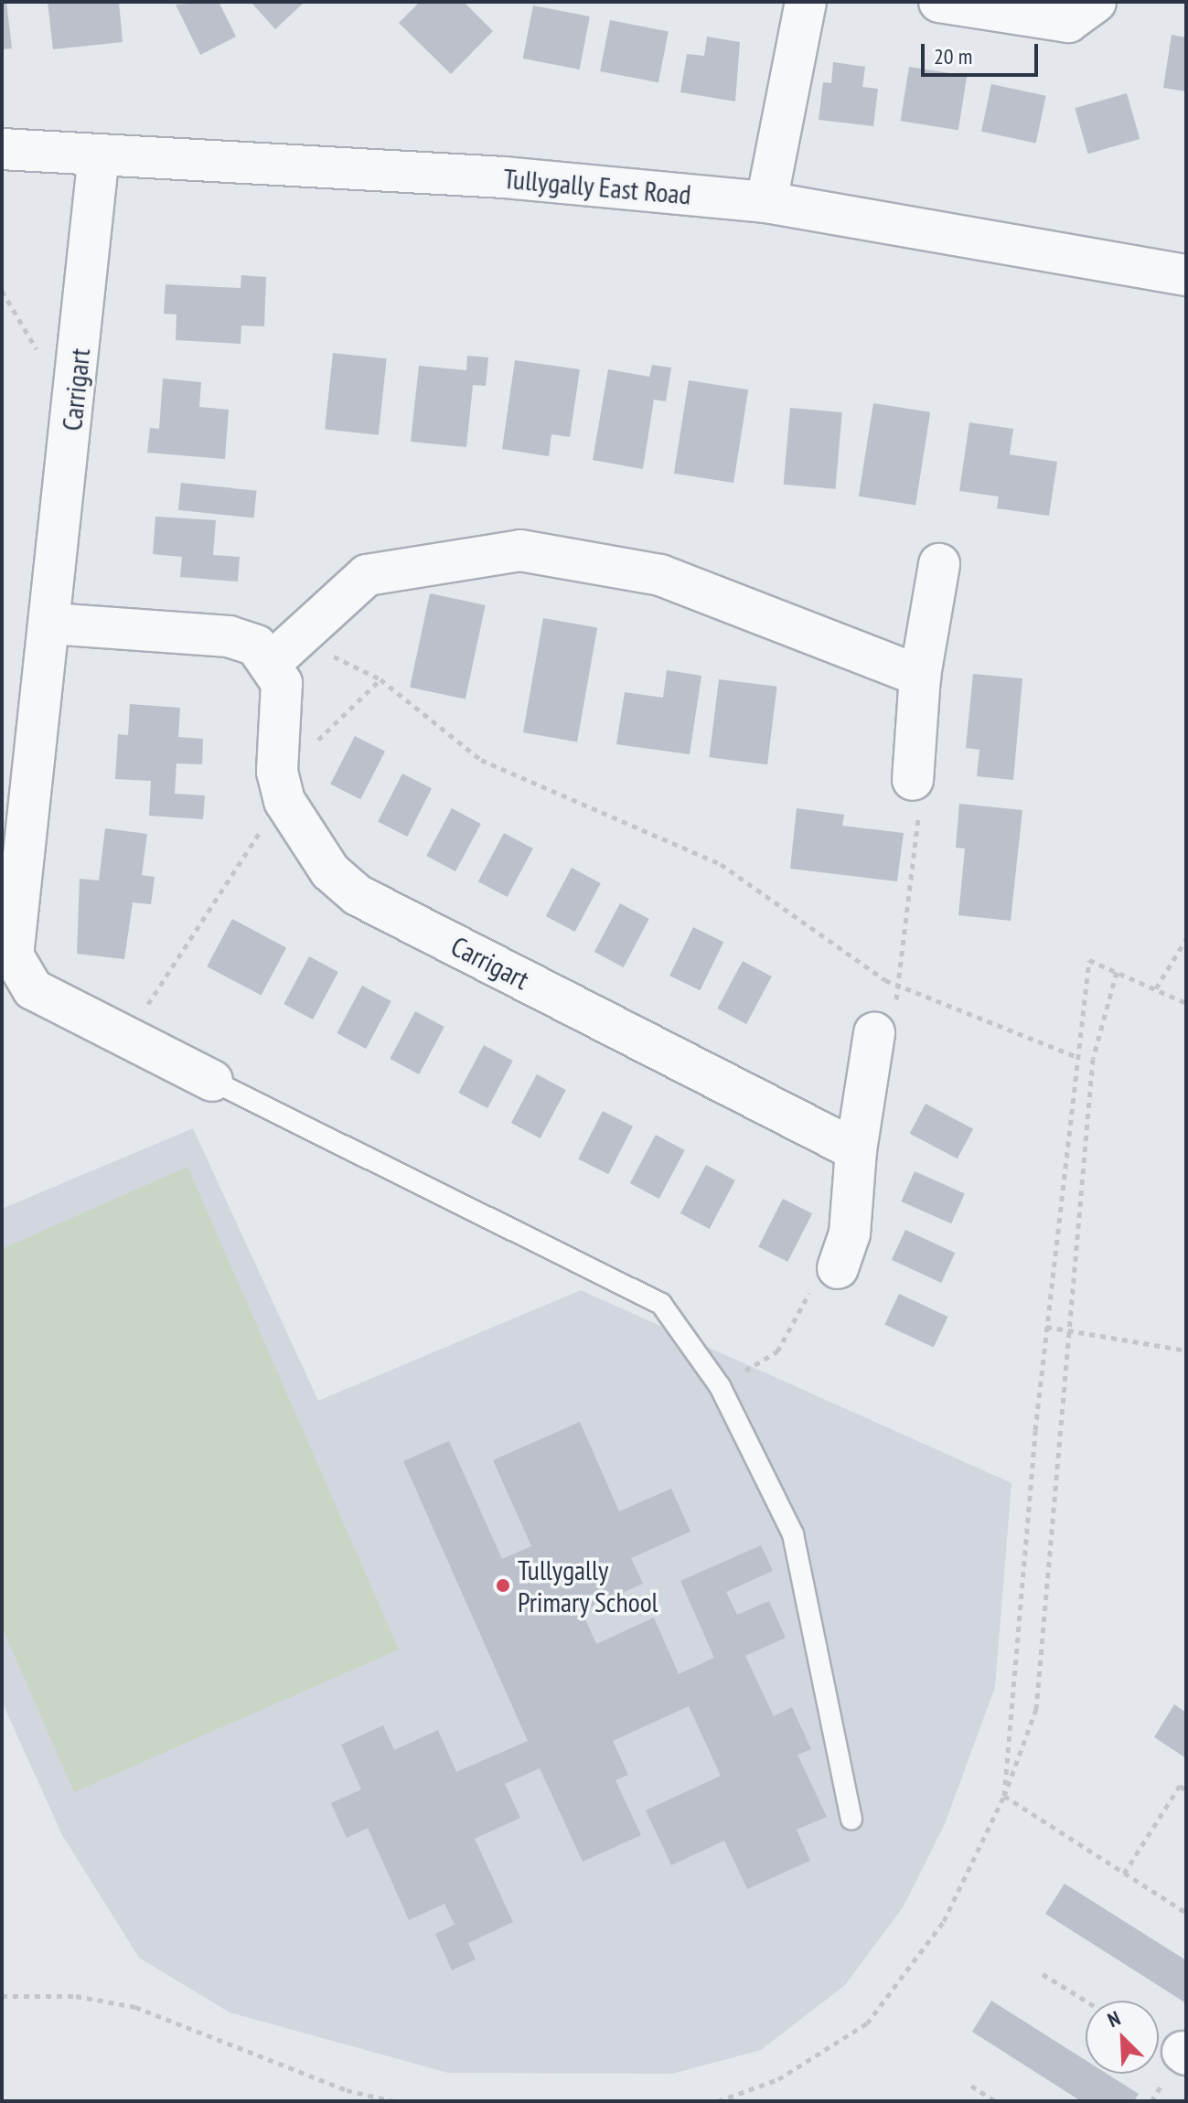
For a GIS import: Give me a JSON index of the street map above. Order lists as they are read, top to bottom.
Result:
{
  "streets": {
    "street": ["Tullygally East Road", "Carrigart"]
  },
  "crossings": [
    ["Tullygally East Road", "Carrigart"]
  ],
  "places": ["Tullygally Primary School"],
  "scale_bar": "20 m",
  "north": "top left"
}
